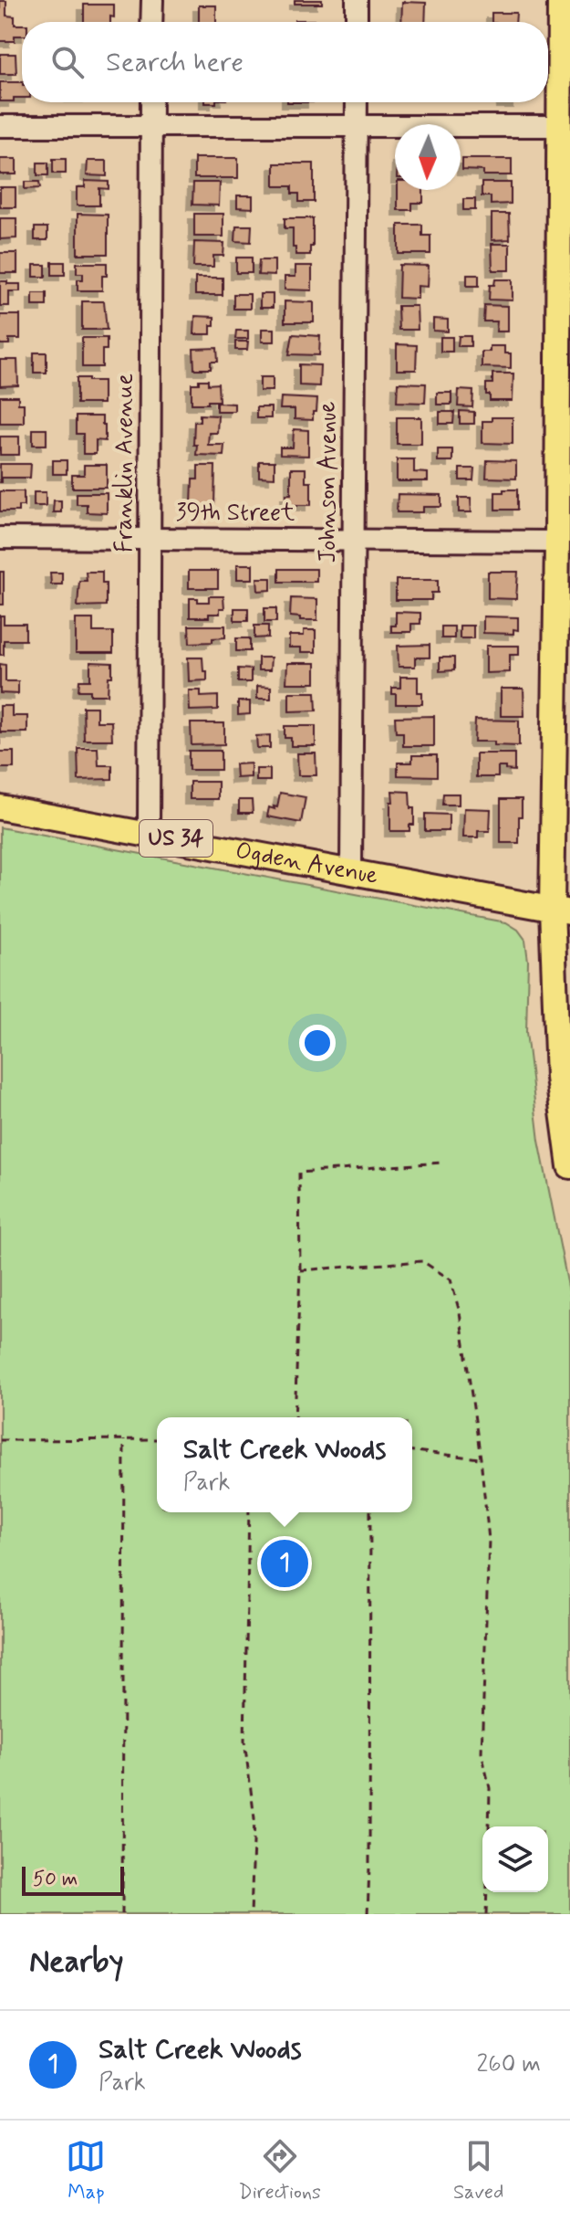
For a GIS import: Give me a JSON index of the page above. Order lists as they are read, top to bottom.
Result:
{
  "streets": {
    "main road": ["US 34", "Ogden Avenue"],
    "street": ["Franklin Avenue", "Johnson Avenue", "39th Street"]
  },
  "crossings": [
    ["Franklin Avenue", "39th Street"],
    ["Franklin Avenue", "Ogden Avenue"],
    ["Johnson Avenue", "39th Street"],
    ["Johnson Avenue", "Ogden Avenue"]
  ],
  "scale_bar": "50 m",
  "north": "bottom",
  "page": {
    "search": "Search here",
    "popup": ["Salt Creek Woods", "Park"],
    "pins": "1",
    "scale": "50 m",
    "heading": "Nearby",
    "list": [
      {
        "mark": "1",
        "name": "Salt Creek Woods",
        "note": "Park",
        "value": "260 m"
      }
    ],
    "nav": ["Map", "Directions", "Saved"]
  }
}
